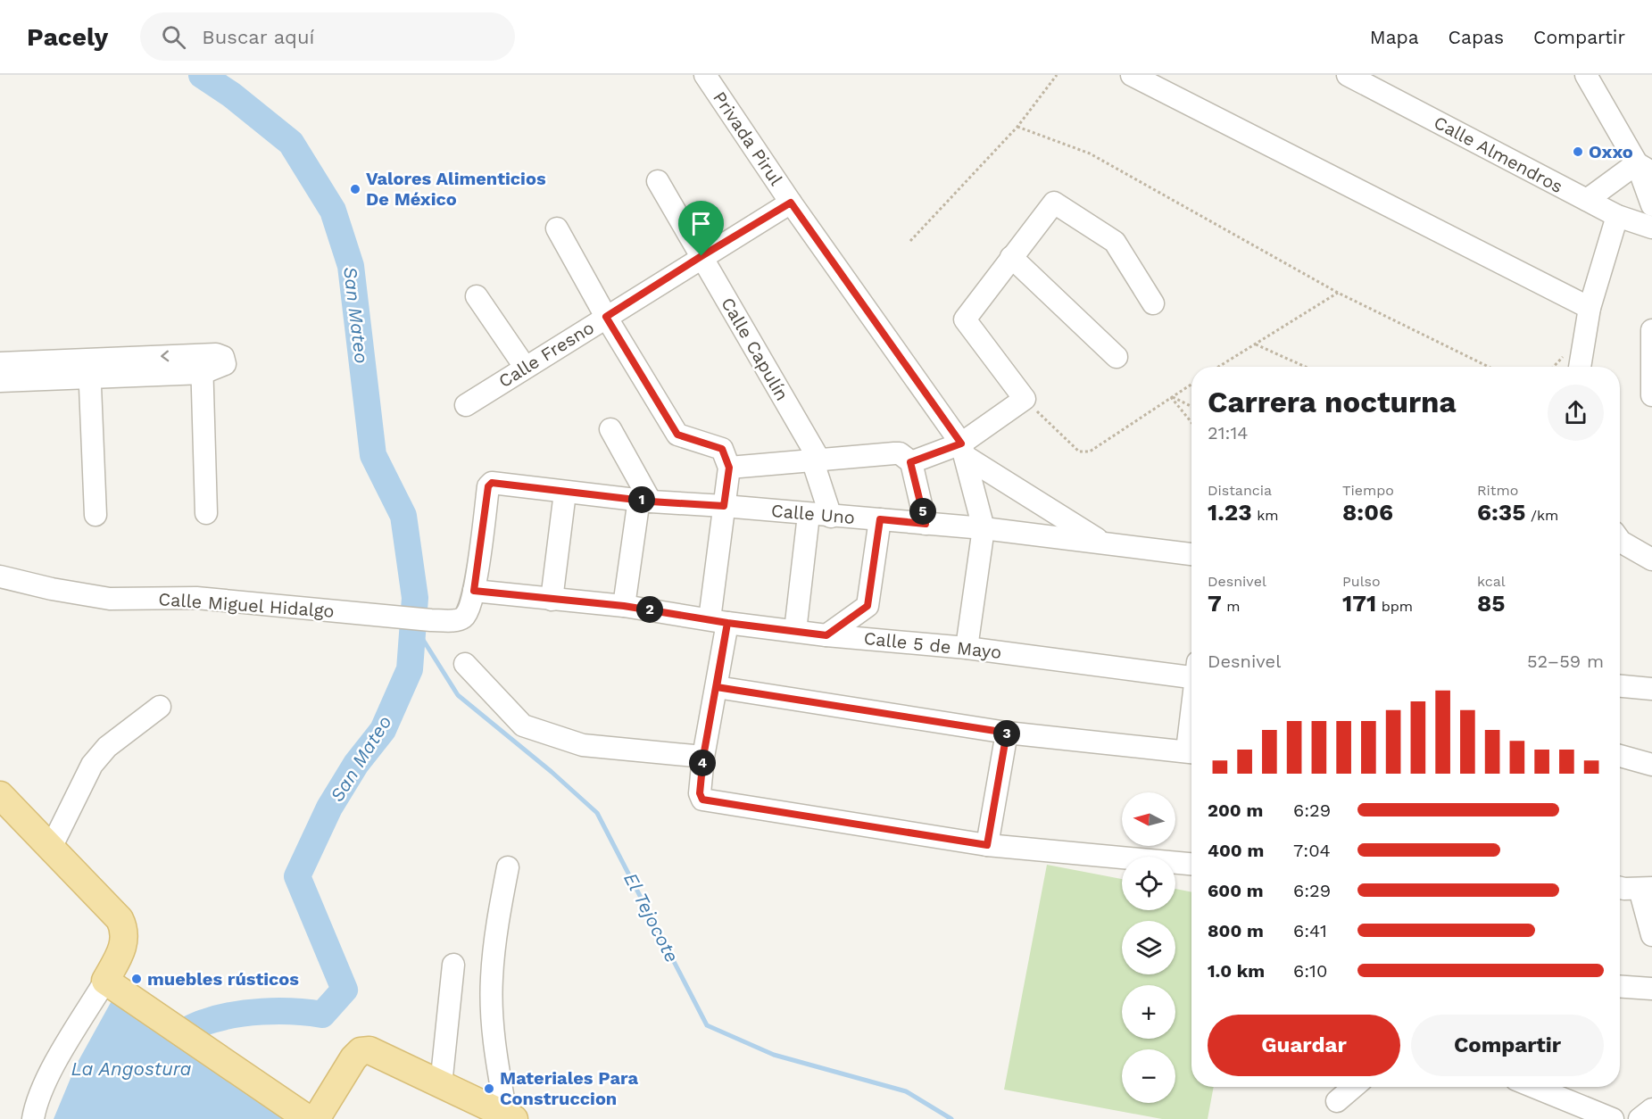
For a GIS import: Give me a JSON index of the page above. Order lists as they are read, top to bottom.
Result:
{
  "streets": {
    "street": [
      "Privada Pirul",
      "Calle Almendros",
      "Calle Capulín",
      "Calle Fresno",
      "Calle Uno",
      "Calle Miguel Hidalgo",
      "Calle 5 de Mayo"
    ]
  },
  "crossings": [
    ["Privada Pirul", "Calle Fresno"],
    ["Calle Capulín", "Calle Fresno"],
    ["Calle Capulín", "Calle Uno"],
    ["Calle Uno", "Calle Miguel Hidalgo"],
    ["Calle Uno", "Calle 5 de Mayo"],
    ["Calle Miguel Hidalgo", "Calle 5 de Mayo"]
  ],
  "water": ["San Mateo", "El Tejocote", "La Angostura"],
  "places": [
    "Oxxo",
    "Valores Alimenticios De México",
    "muebles rústicos",
    "Materiales Para Construccion"
  ],
  "north": "left",
  "page": {
    "header": "Pacely",
    "search": "Buscar aquí",
    "nav": ["Mapa", "Capas", "Compartir"],
    "heading": ["Carrera nocturna", "21:14"],
    "stats": [
      ["Distancia", "1.23 km"],
      ["Tiempo", "8:06"],
      ["Ritmo", "6:35 /km"],
      ["Desnivel", "7 m"],
      ["Pulso", "171 bpm"],
      ["kcal", "85"]
    ],
    "pins": [
      "1",
      "5",
      "2",
      "3",
      "4"
    ],
    "chart": ["Desnivel", "52–59 m"],
    "list": [
      {
        "name": "200 m",
        "note": "6:29"
      },
      {
        "name": "400 m",
        "note": "7:04"
      },
      {
        "name": "600 m",
        "note": "6:29"
      },
      {
        "name": "800 m",
        "note": "6:41"
      },
      {
        "name": "1.0 km",
        "note": "6:10"
      }
    ],
    "map_buttons": ["+", "−"],
    "buttons": ["Guardar", "Compartir"]
  }
}
